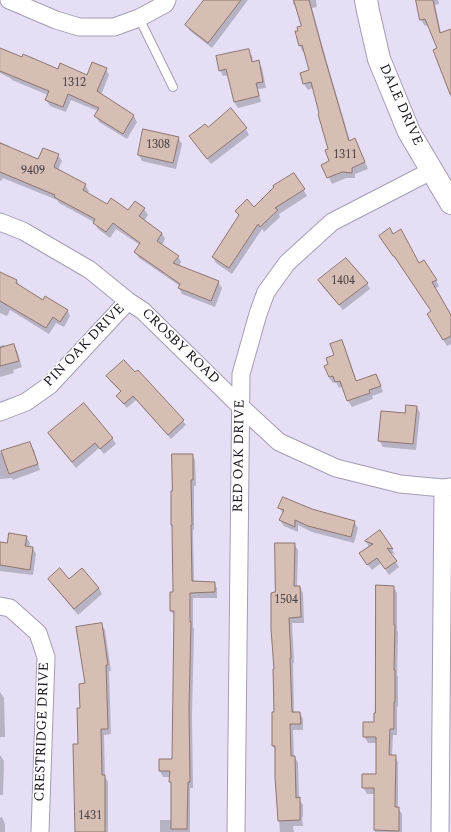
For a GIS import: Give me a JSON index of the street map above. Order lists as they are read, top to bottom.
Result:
{
  "streets": {
    "street": [
      "DALE DRIVE",
      "PIN OAK DRIVE",
      "CROSBY ROAD",
      "RED OAK DRIVE",
      "CRESTRIDGE DRIVE"
    ]
  },
  "crossings": [
    ["DALE DRIVE", "RED OAK DRIVE"],
    ["PIN OAK DRIVE", "CROSBY ROAD"],
    ["CROSBY ROAD", "RED OAK DRIVE"]
  ],
  "house_numbers": [
    "1312",
    "1308",
    "1311",
    "9409",
    "1404",
    "1504",
    "1431"
  ]
}
